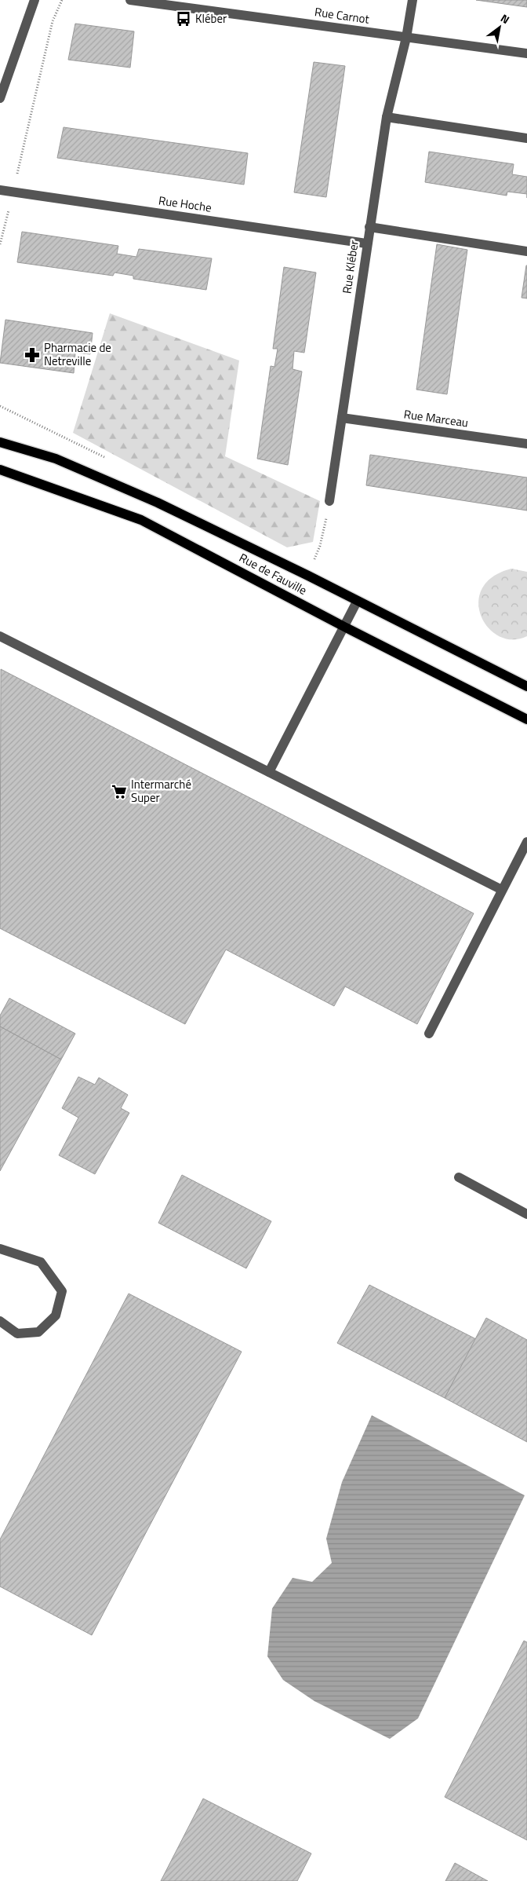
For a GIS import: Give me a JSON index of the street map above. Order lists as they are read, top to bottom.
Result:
{
  "streets": {
    "main road": ["Rue de Fauville"],
    "street": [
      "Rue Carnot",
      "Rue Hoche",
      "Rue Kléber",
      "Rue Marceau"
    ]
  },
  "crossings": [
    ["Rue Carnot", "Rue Kléber"],
    ["Rue Hoche", "Rue Kléber"],
    ["Rue Kléber", "Rue Marceau"]
  ],
  "places": {
    "bus stop": ["Kléber"],
    "pharmacy": ["Pharmacie de Netreville"],
    "supermarket": ["Intermarché Super"]
  },
  "north": "top right"
}
